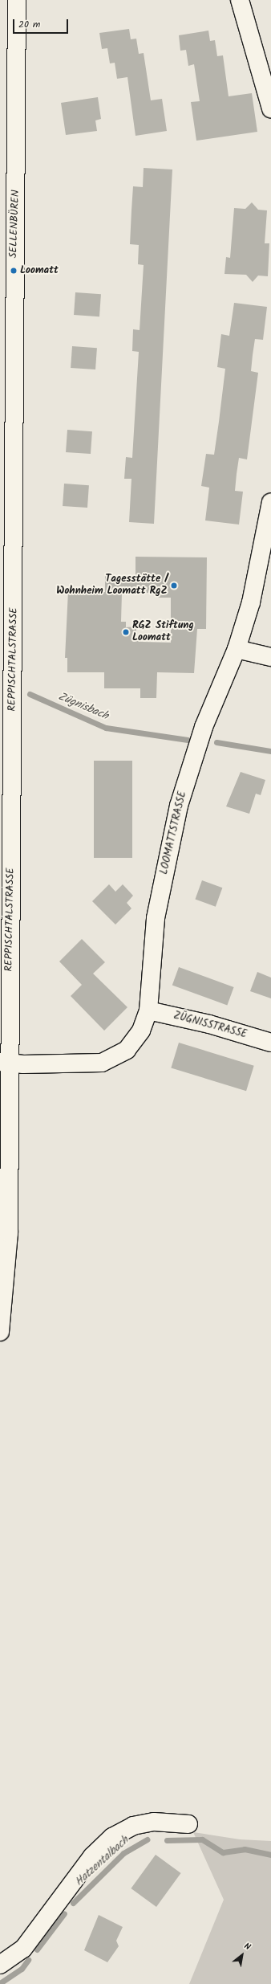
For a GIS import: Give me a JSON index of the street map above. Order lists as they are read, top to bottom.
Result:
{
  "streets": {
    "main road": [
      "SELLENBÜREN",
      "REPPISCHTALSTRASSE",
      "LOOMATTSTRASSE",
      "ZÜGNISSTRASSE"
    ]
  },
  "crossings": [
    ["SELLENBÜREN", "REPPISCHTALSTRASSE"],
    ["REPPISCHTALSTRASSE", "LOOMATTSTRASSE"],
    ["LOOMATTSTRASSE", "ZÜGNISSTRASSE"]
  ],
  "water": ["Zügnisbach", "Hatzentalbach"],
  "places": ["Loomatt", "Tagesstätte / Wohnheim Loomatt RgZ", "RGZ Stiftung Loomatt"],
  "scale_bar": "20 m",
  "north": "top right"
}
